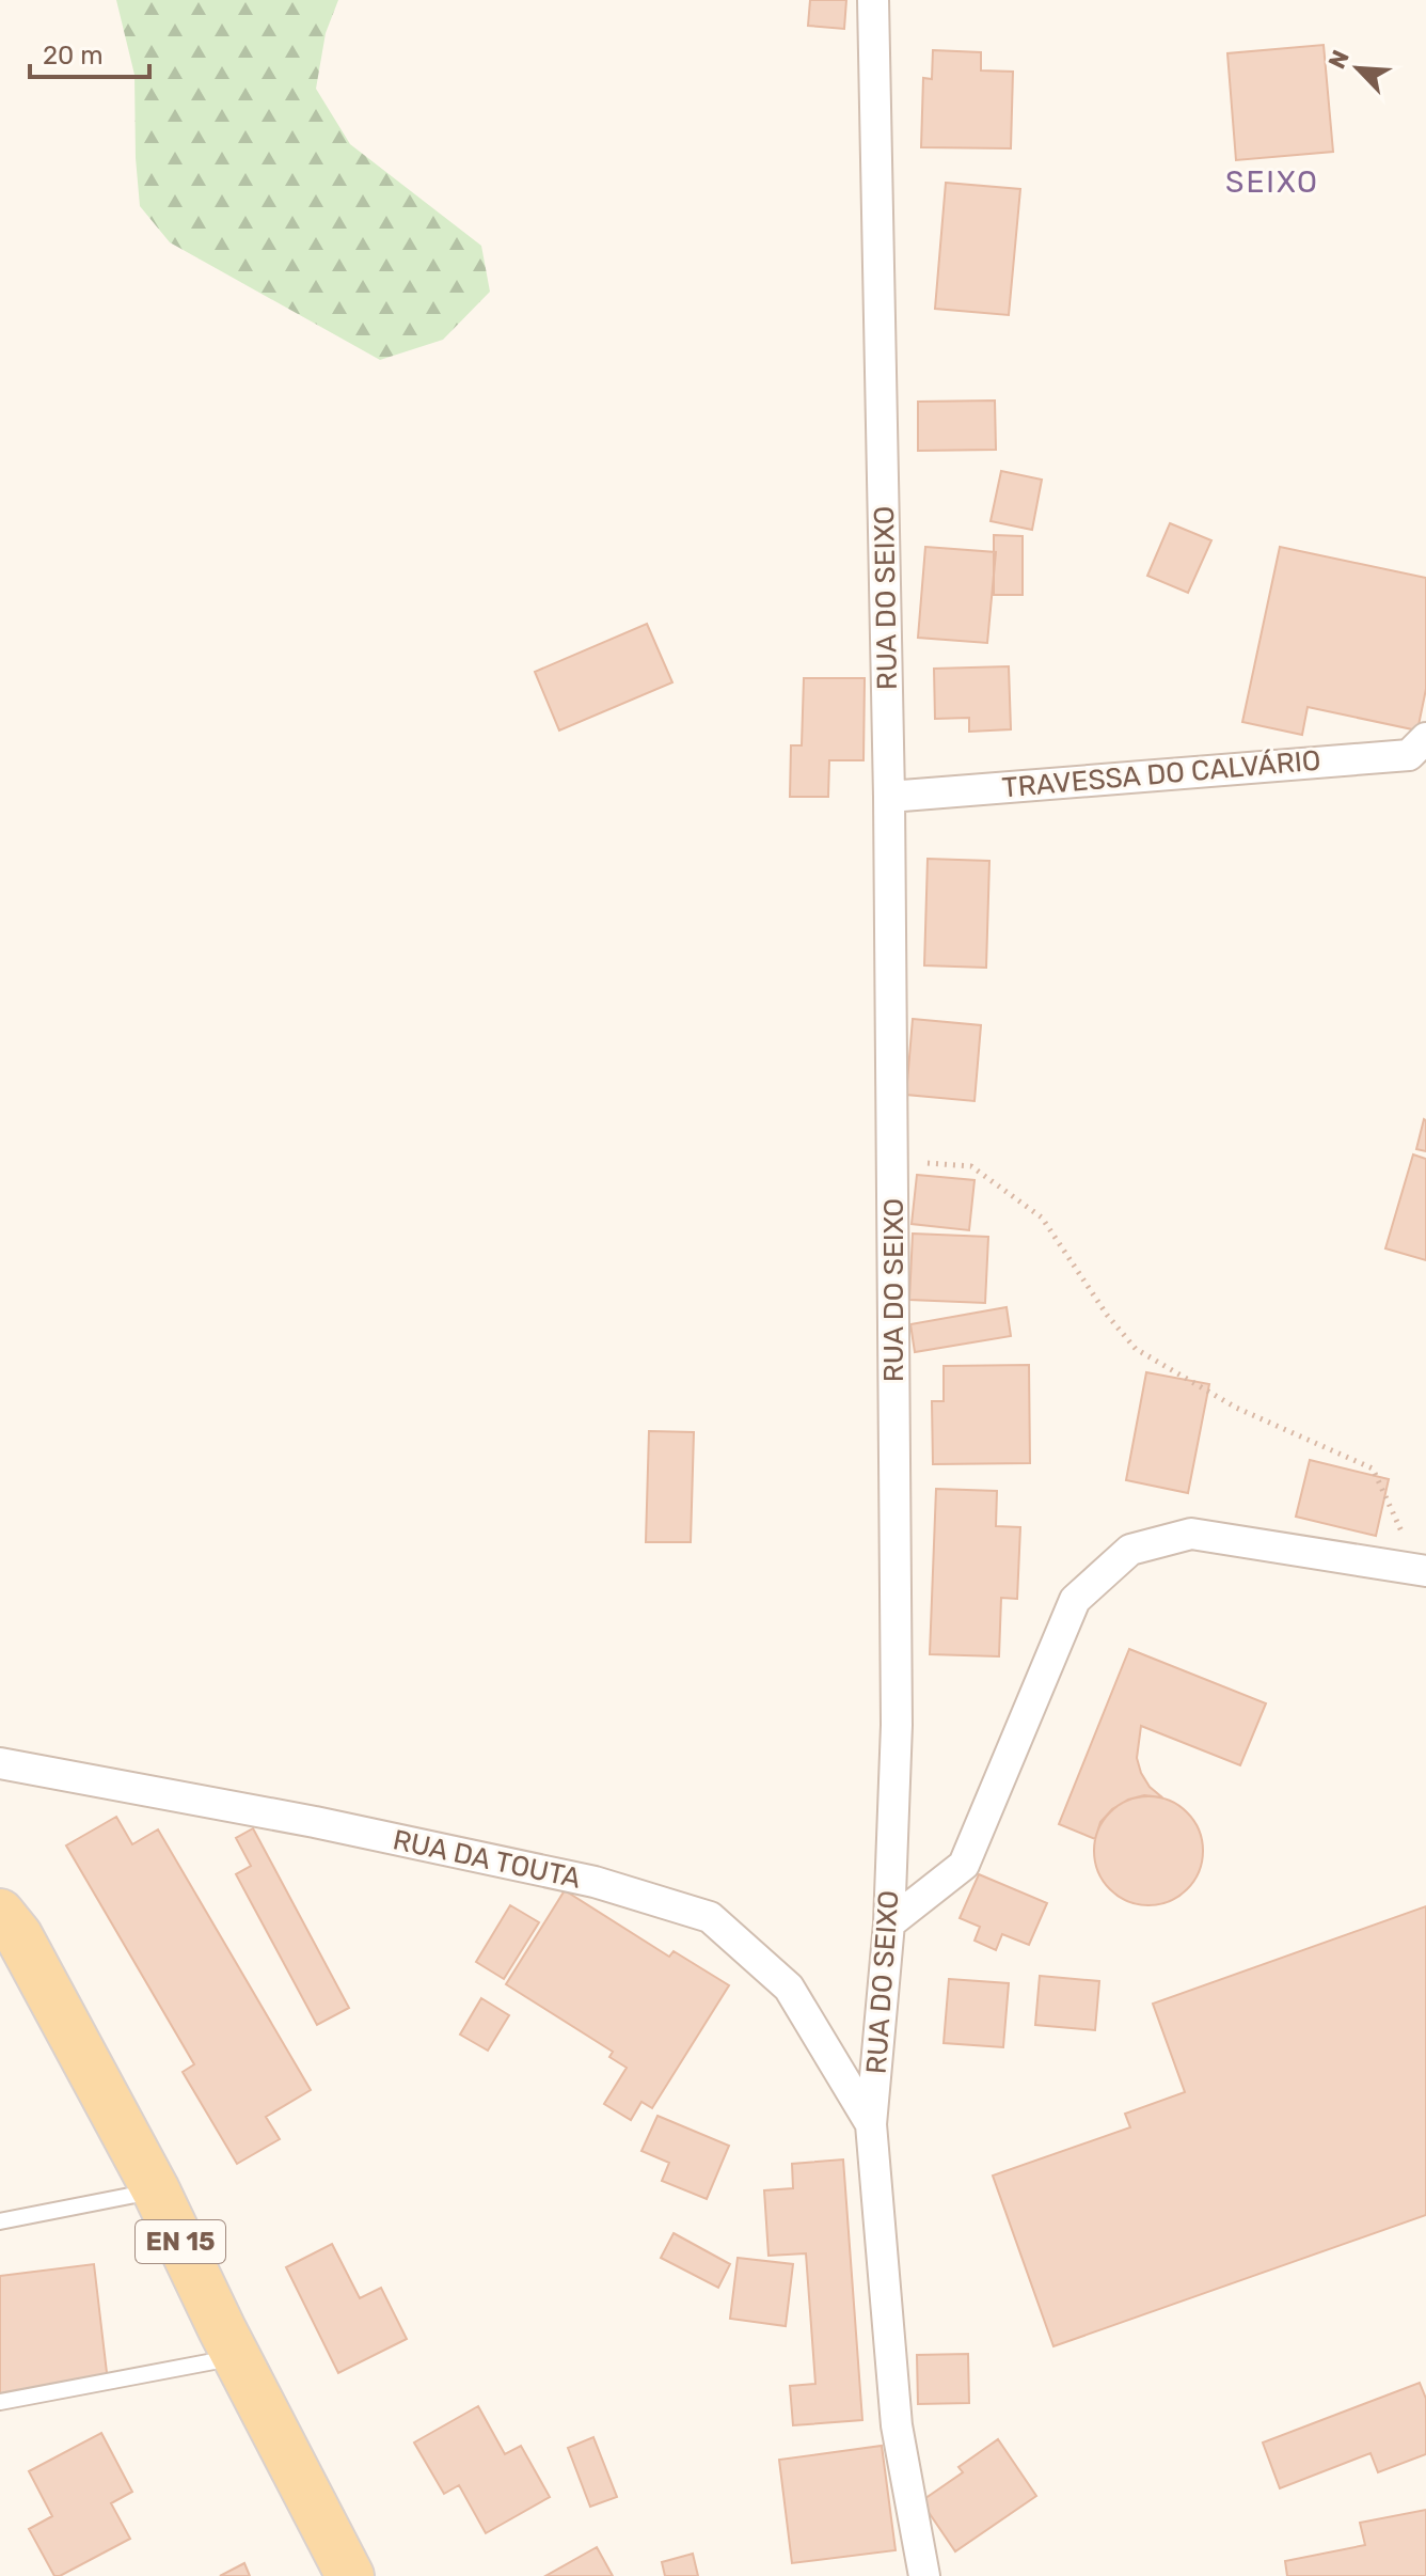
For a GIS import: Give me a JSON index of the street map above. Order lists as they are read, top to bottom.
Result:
{
  "streets": {
    "main road": ["EN 15"],
    "street": ["RUA DO SEIXO", "TRAVESSA DO CALVÁRIO", "RUA DA TOUTA"]
  },
  "crossings": [
    ["RUA DO SEIXO", "TRAVESSA DO CALVÁRIO"],
    ["RUA DO SEIXO", "RUA DA TOUTA"]
  ],
  "districts": ["SEIXO"],
  "scale_bar": "20 m",
  "north": "top left"
}
